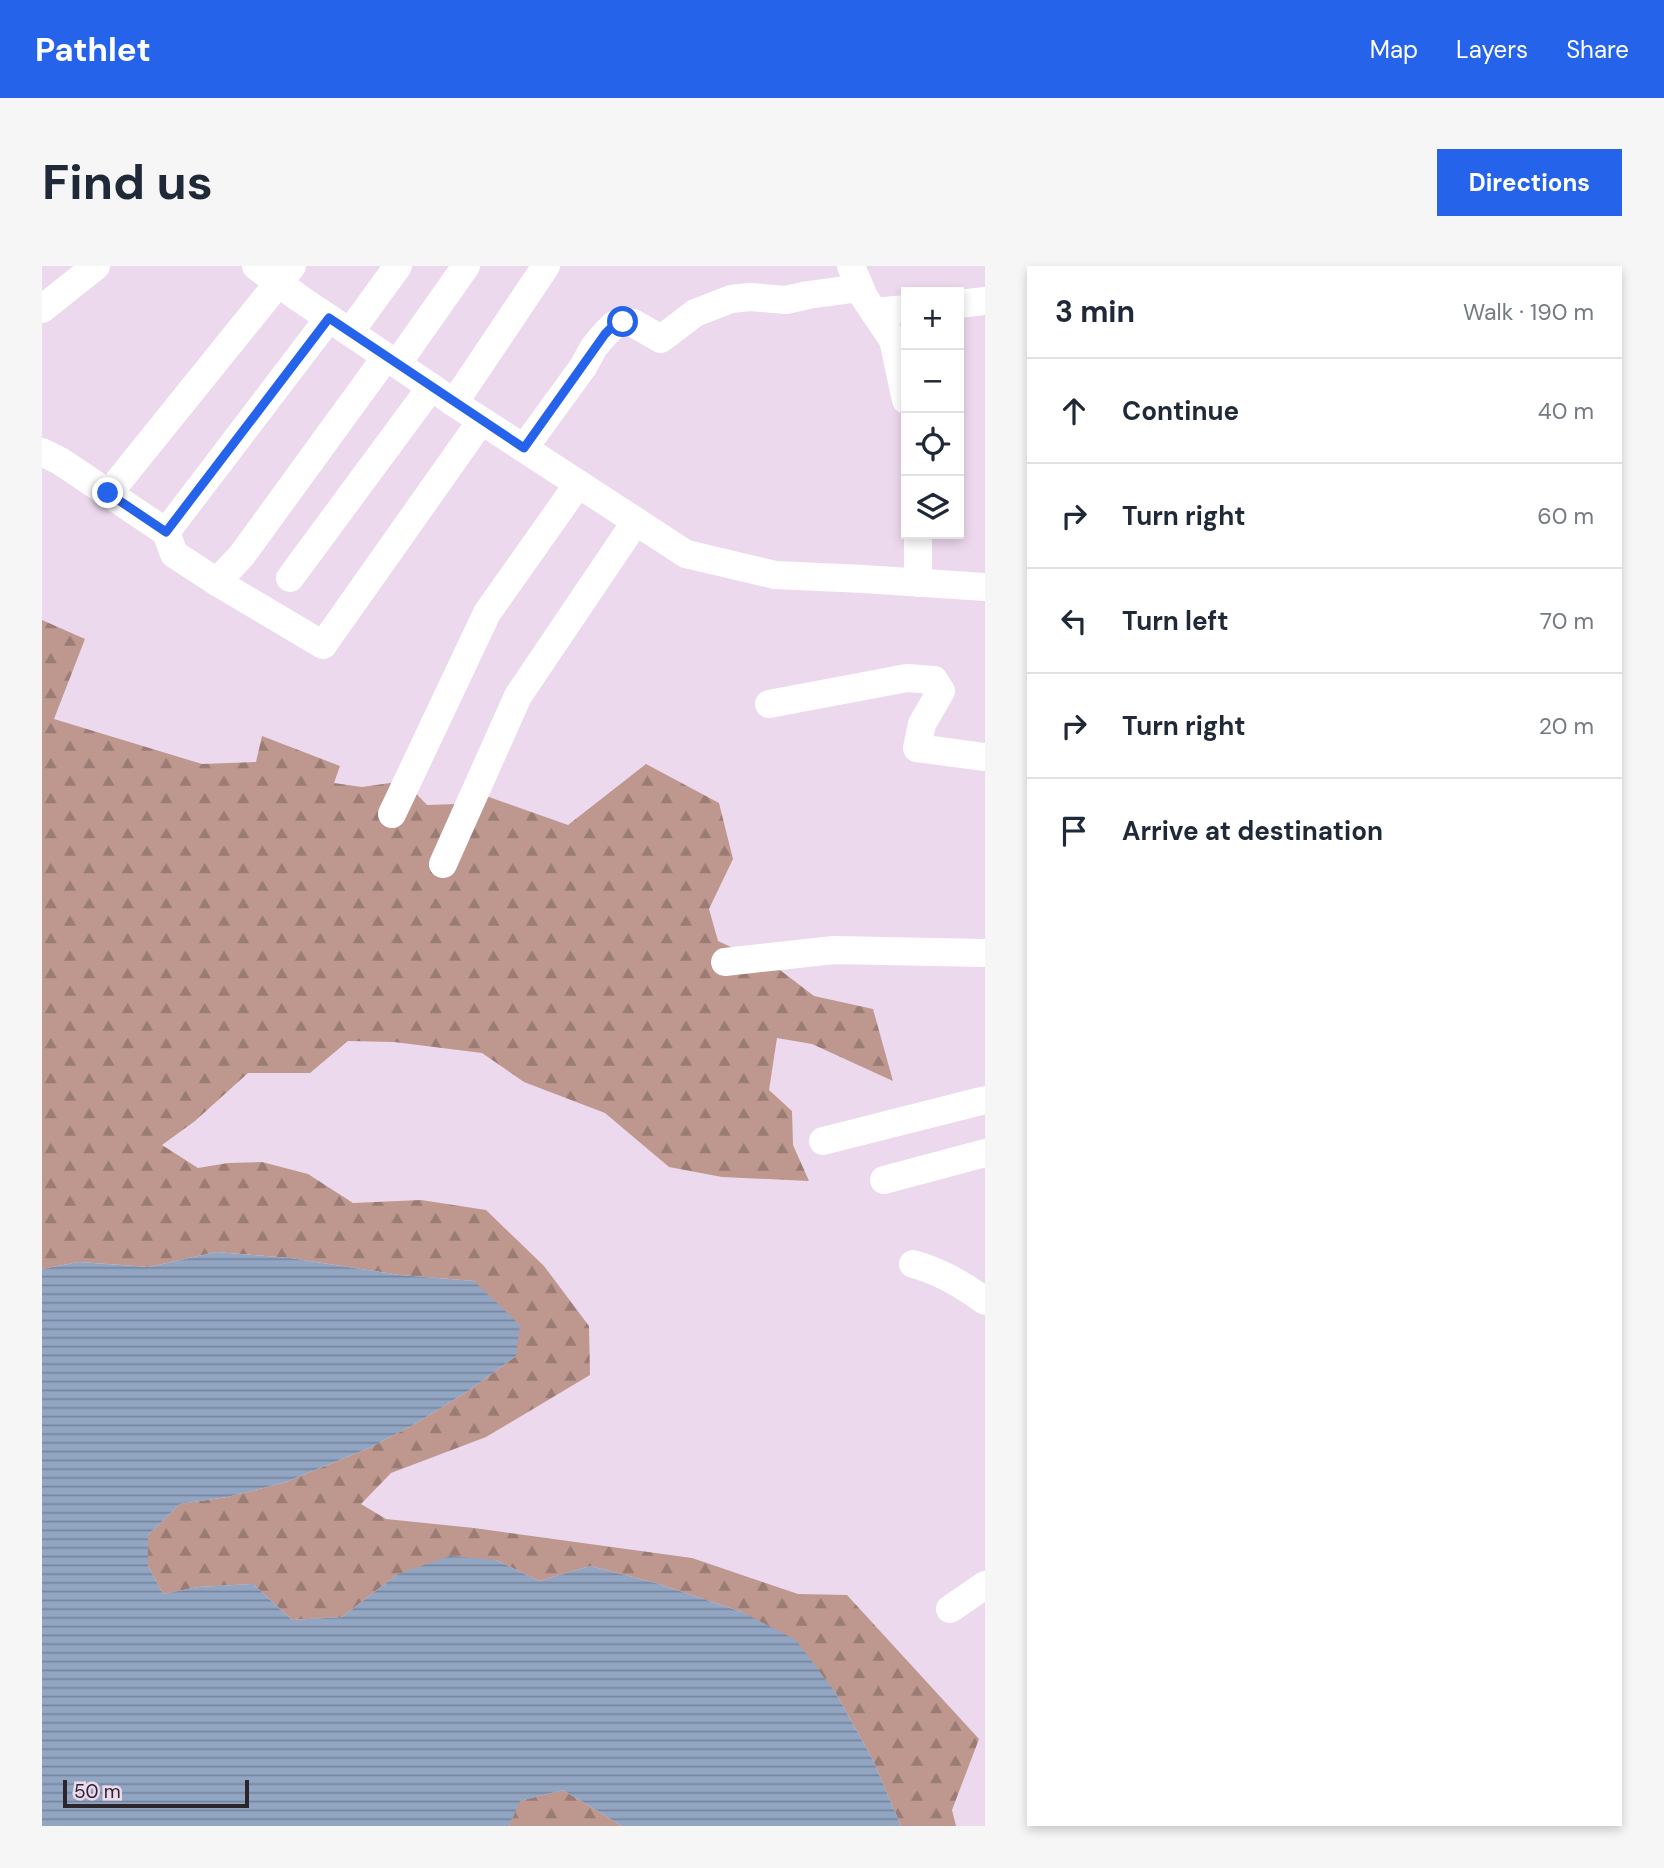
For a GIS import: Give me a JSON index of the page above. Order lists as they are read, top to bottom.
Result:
{
  "scale_bar": "50 m",
  "page": {
    "header": "Pathlet",
    "nav": ["Map", "Layers", "Share"],
    "buttons": "Directions",
    "title": "Find us",
    "heading": ["3 min", "Walk · 190 m"],
    "map_buttons": ["+", "−"],
    "list": [
      ["Continue", "40 m"],
      ["Turn right", "60 m"],
      ["Turn left", "70 m"],
      ["Turn right", "20 m"],
      "Arrive at destination"
    ],
    "scale": "50 m"
  }
}
